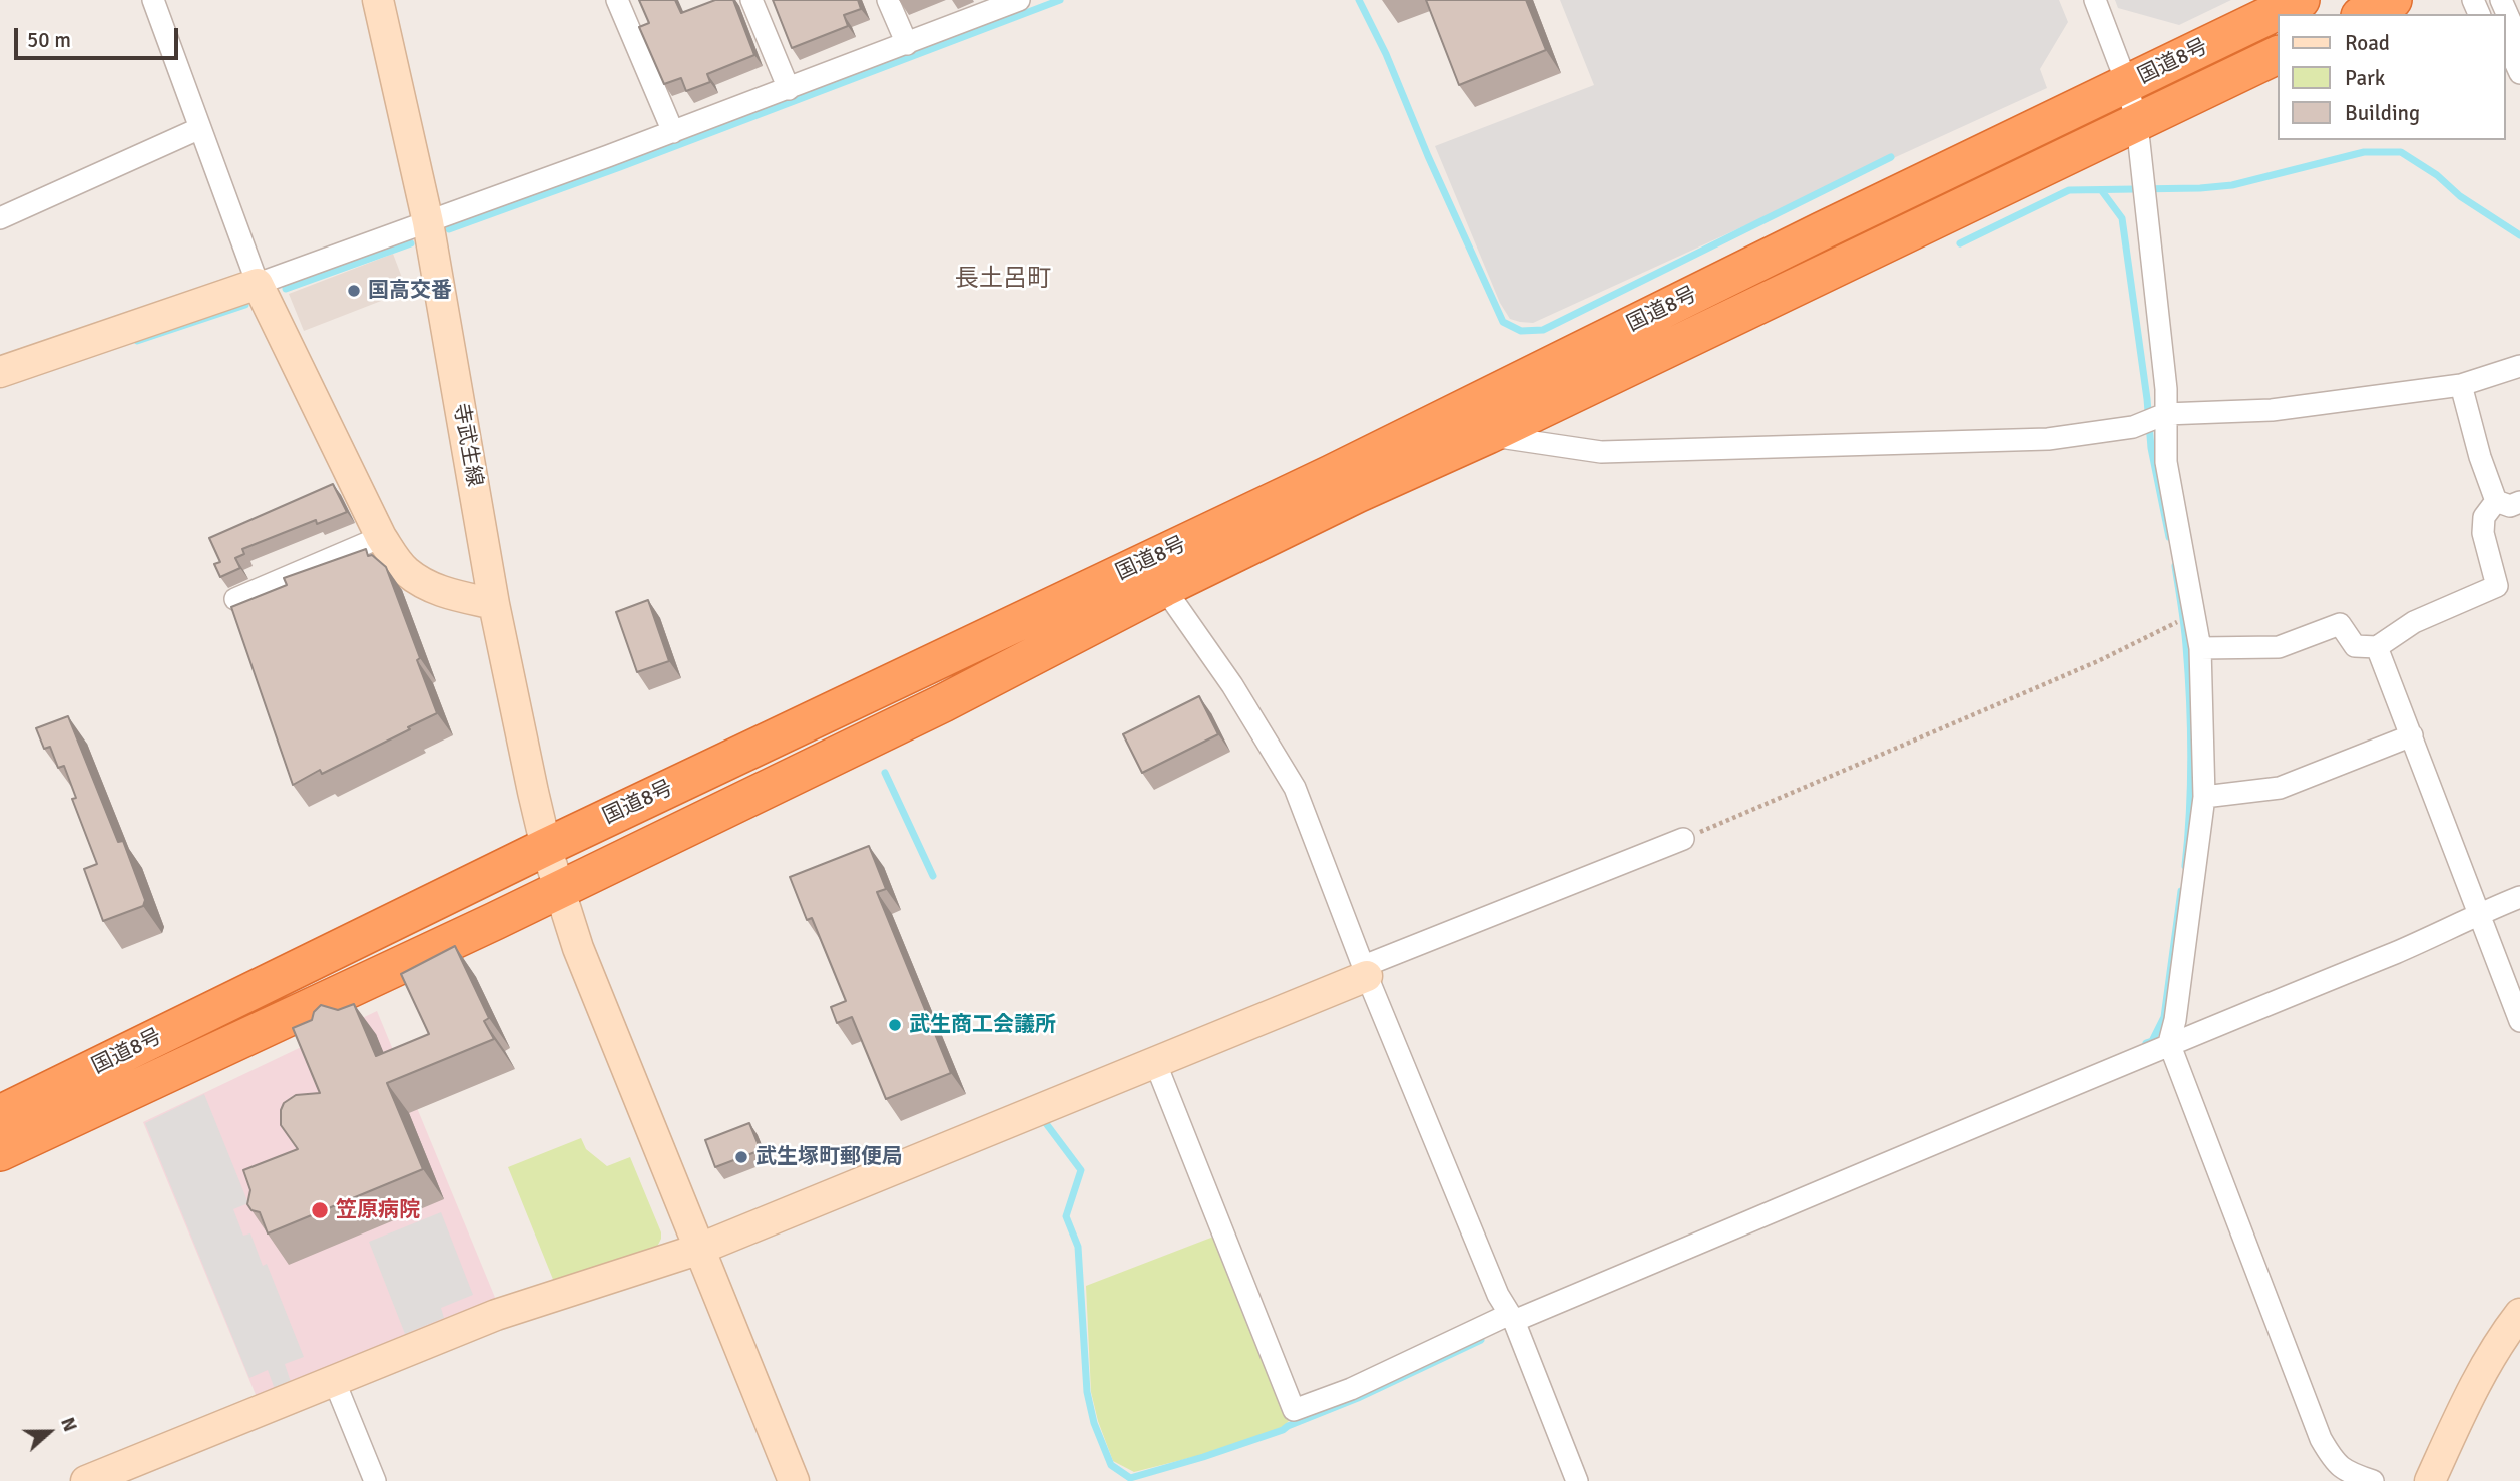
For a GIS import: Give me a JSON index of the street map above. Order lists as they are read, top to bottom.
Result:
{
  "streets": {
    "highway": ["国道8号"],
    "street": ["寺武生線"]
  },
  "crossings": [
    ["国道8号", "寺武生線"]
  ],
  "districts": ["長土呂町"],
  "places": [
    "国高交番",
    "武生商工会議所",
    "武生塚町郵便局",
    "笠原病院"
  ],
  "legend": ["Road", "Park", "Building"],
  "scale_bar": "50 m",
  "north": "right"
}
